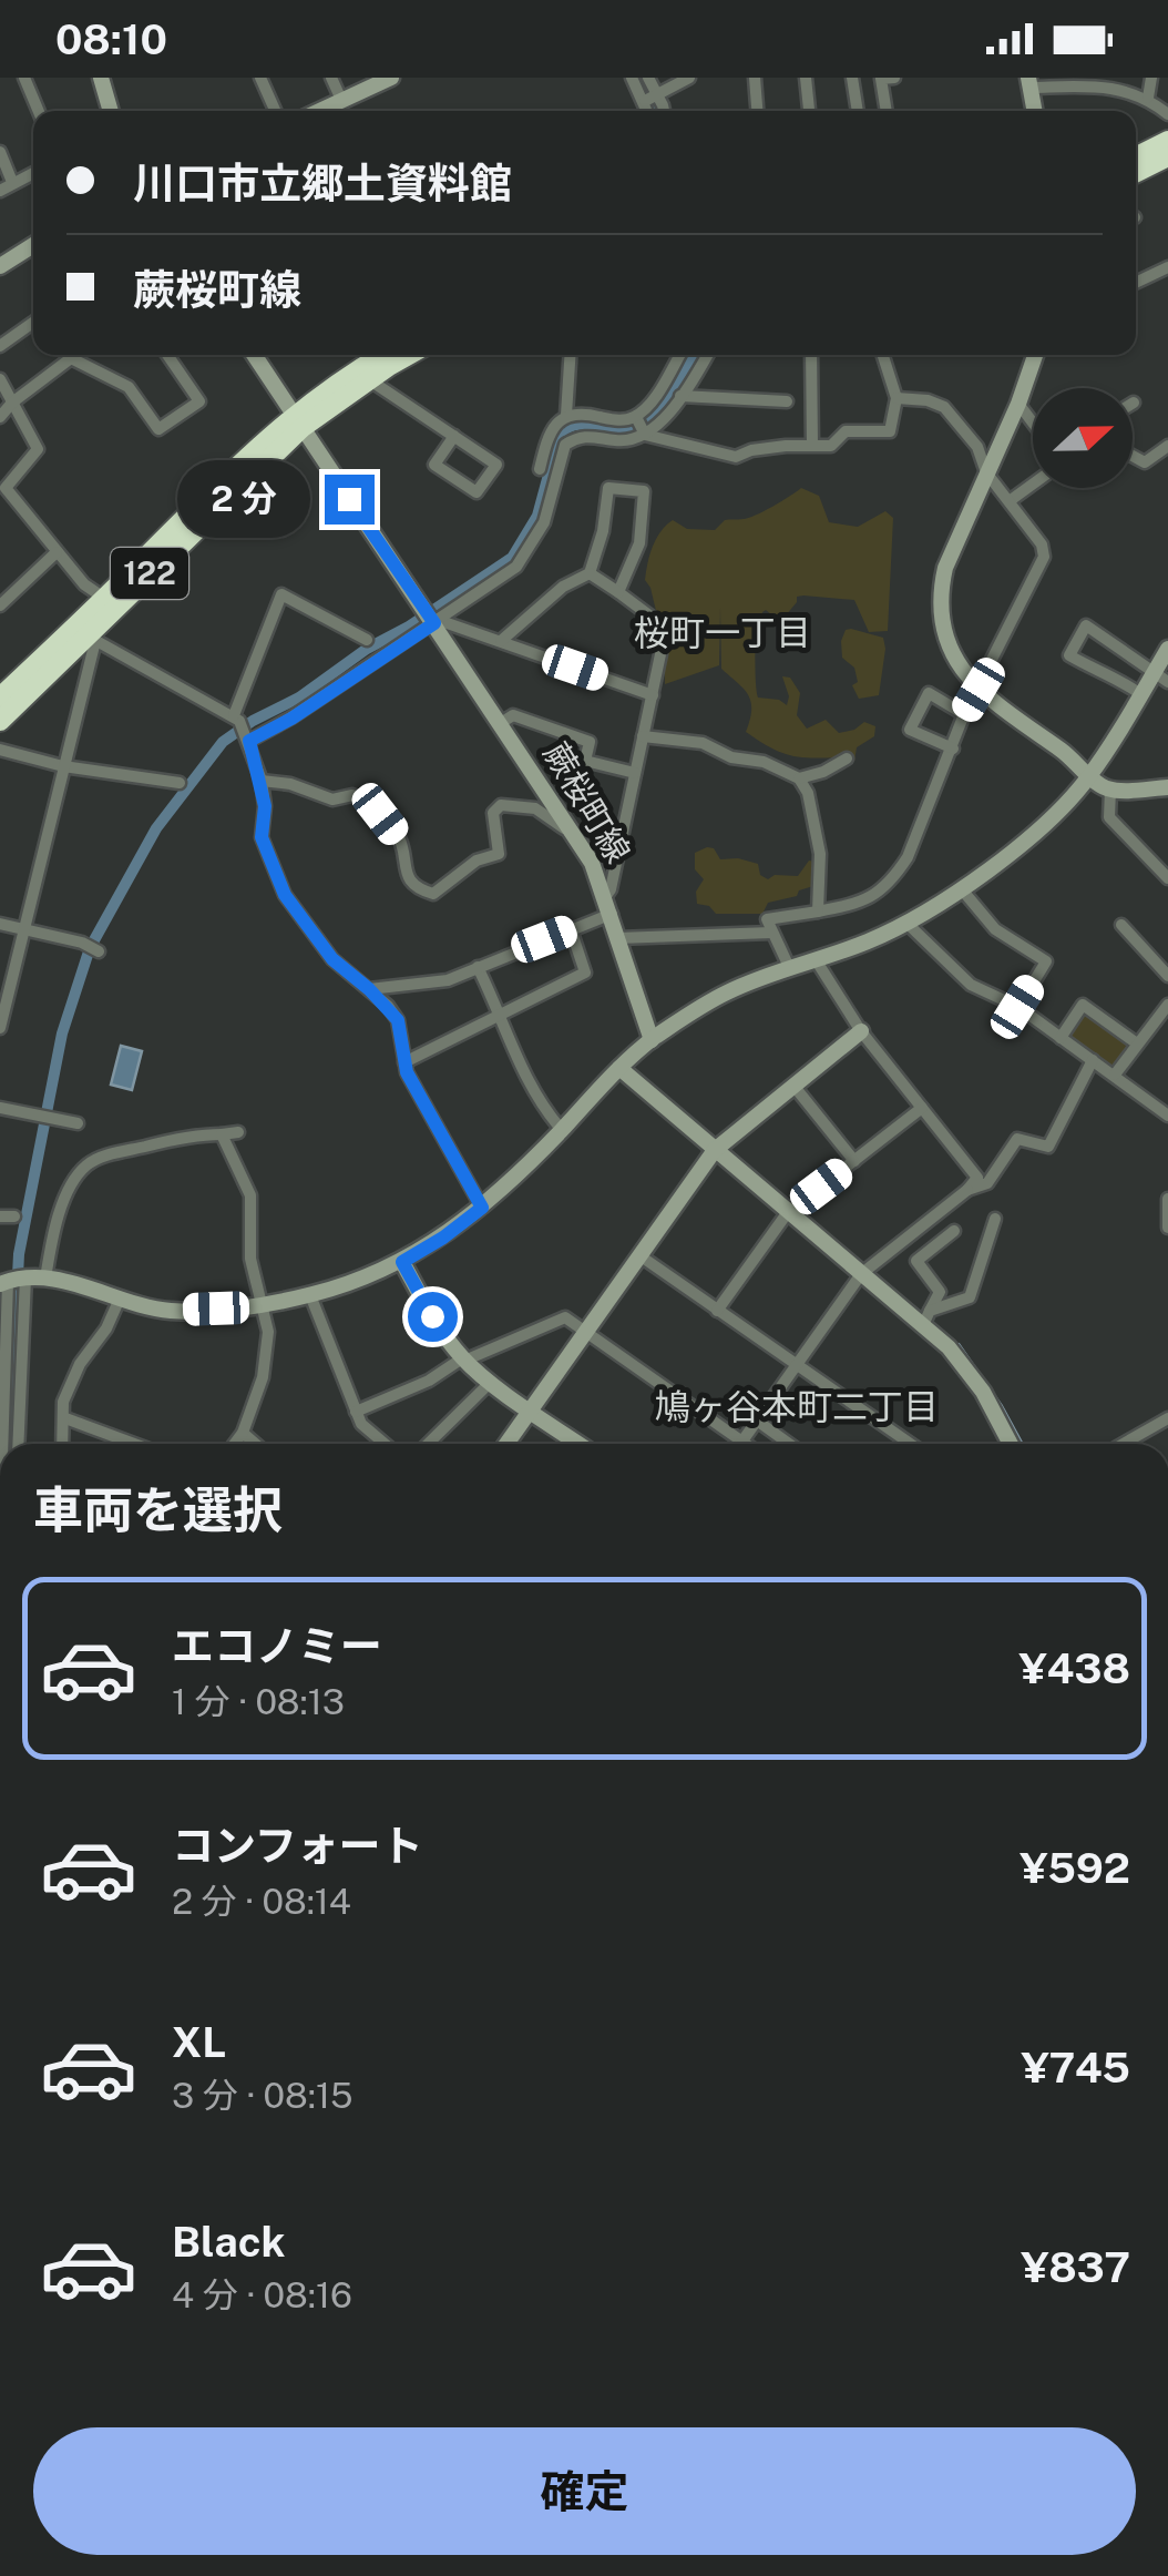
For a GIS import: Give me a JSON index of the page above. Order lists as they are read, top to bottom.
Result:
{
  "streets": {
    "highway": ["122"],
    "main road": ["蕨桜町線"]
  },
  "crossings": [
    ["122", "蕨桜町線"]
  ],
  "districts": ["桜町一丁目", "鳩ヶ谷本町二丁目"],
  "north": "right",
  "page": {
    "status": "08:10",
    "banner": ["川口市立郷土資料館", "蕨桜町線"],
    "bubble": "2 分",
    "heading": "車両を選択",
    "list": [
      {
        "name": "エコノミー",
        "note": "1 分 · 08:13",
        "value": "¥438"
      },
      {
        "name": "コンフォート",
        "note": "2 分 · 08:14",
        "value": "¥592"
      },
      {
        "name": "XL",
        "note": "3 分 · 08:15",
        "value": "¥745"
      },
      {
        "name": "Black",
        "note": "4 分 · 08:16",
        "value": "¥837"
      }
    ],
    "buttons": "確定"
  }
}
